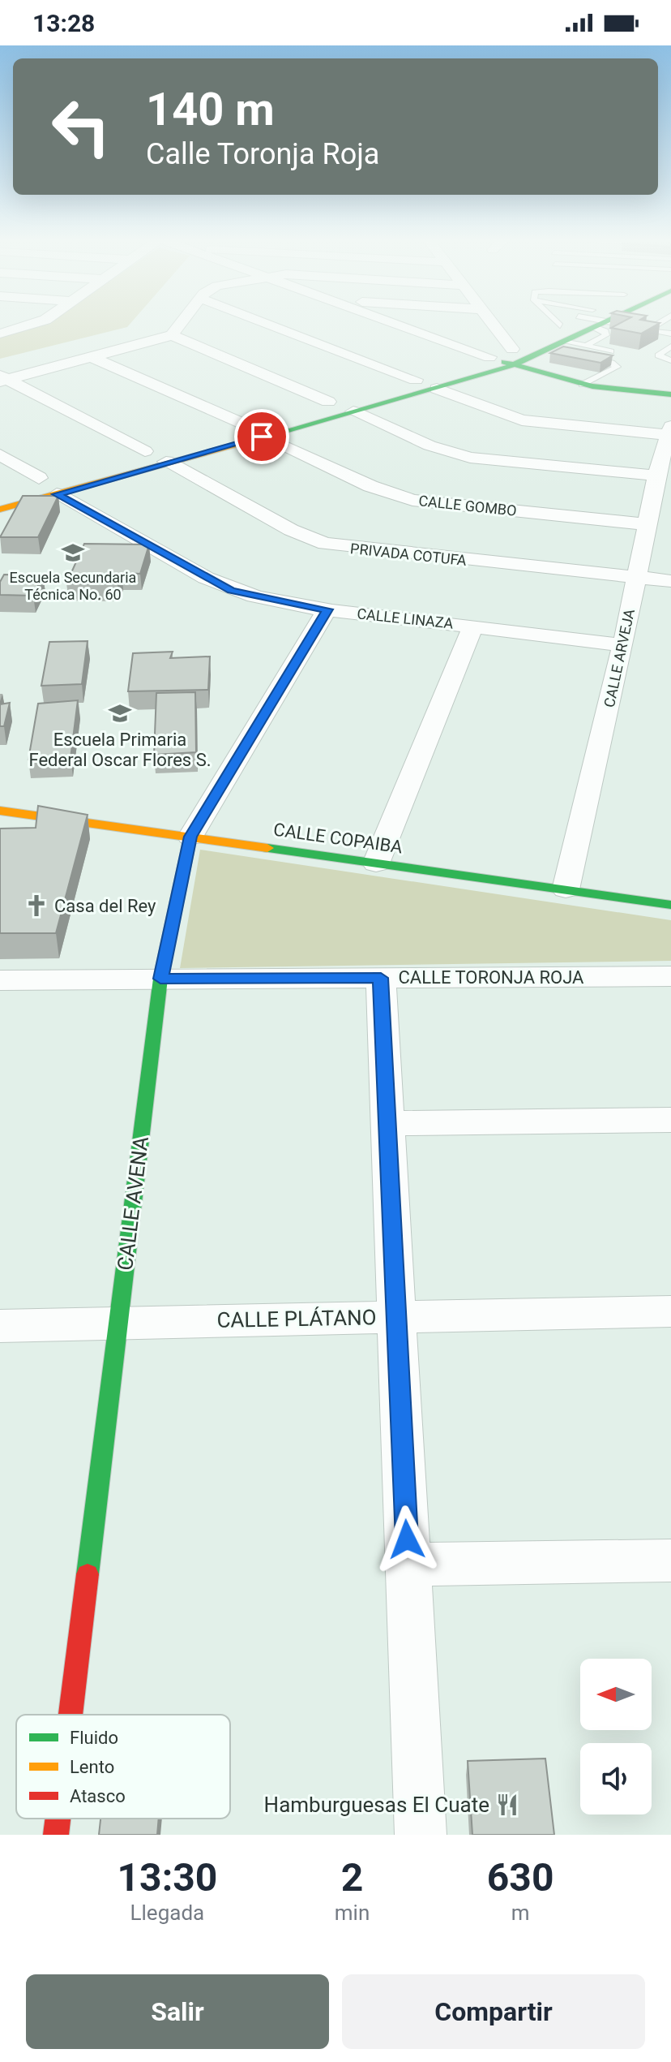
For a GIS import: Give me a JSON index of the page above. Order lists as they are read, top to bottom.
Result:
{
  "streets": {
    "main road": ["CALLE COPAIBA", "CALLE AVENA"],
    "street": [
      "CALLE GOMBO",
      "PRIVADA COTUFA",
      "CALLE LINAZA",
      "CALLE ARVEJA",
      "CALLE TORONJA ROJA",
      "CALLE PLÁTANO"
    ]
  },
  "crossings": [
    ["CALLE GOMBO", "CALLE ARVEJA"],
    ["PRIVADA COTUFA", "CALLE ARVEJA"],
    ["CALLE LINAZA", "CALLE ARVEJA"],
    ["CALLE LINAZA", "CALLE AVENA"],
    ["CALLE ARVEJA", "CALLE COPAIBA"],
    ["CALLE COPAIBA", "CALLE AVENA"],
    ["CALLE TORONJA ROJA", "CALLE AVENA"],
    ["CALLE AVENA", "CALLE PLÁTANO"]
  ],
  "places": {
    "school or university": ["Escuela Secundaria Técnica No. 60", "Escuela Primaria Federal Oscar Flores S."],
    "church": ["Casa del Rey"],
    "restaurant": ["Hamburguesas El Cuate"]
  },
  "legend": ["Fluido", "Lento", "Atasco"],
  "north": "left",
  "page": {
    "status": "13:28",
    "turn": ["140 m", "Calle Toronja Roja"],
    "eta": [
      "13:30",
      "Llegada",
      "2",
      "min",
      "630",
      "m"
    ],
    "buttons": ["Salir", "Compartir"]
  }
}
